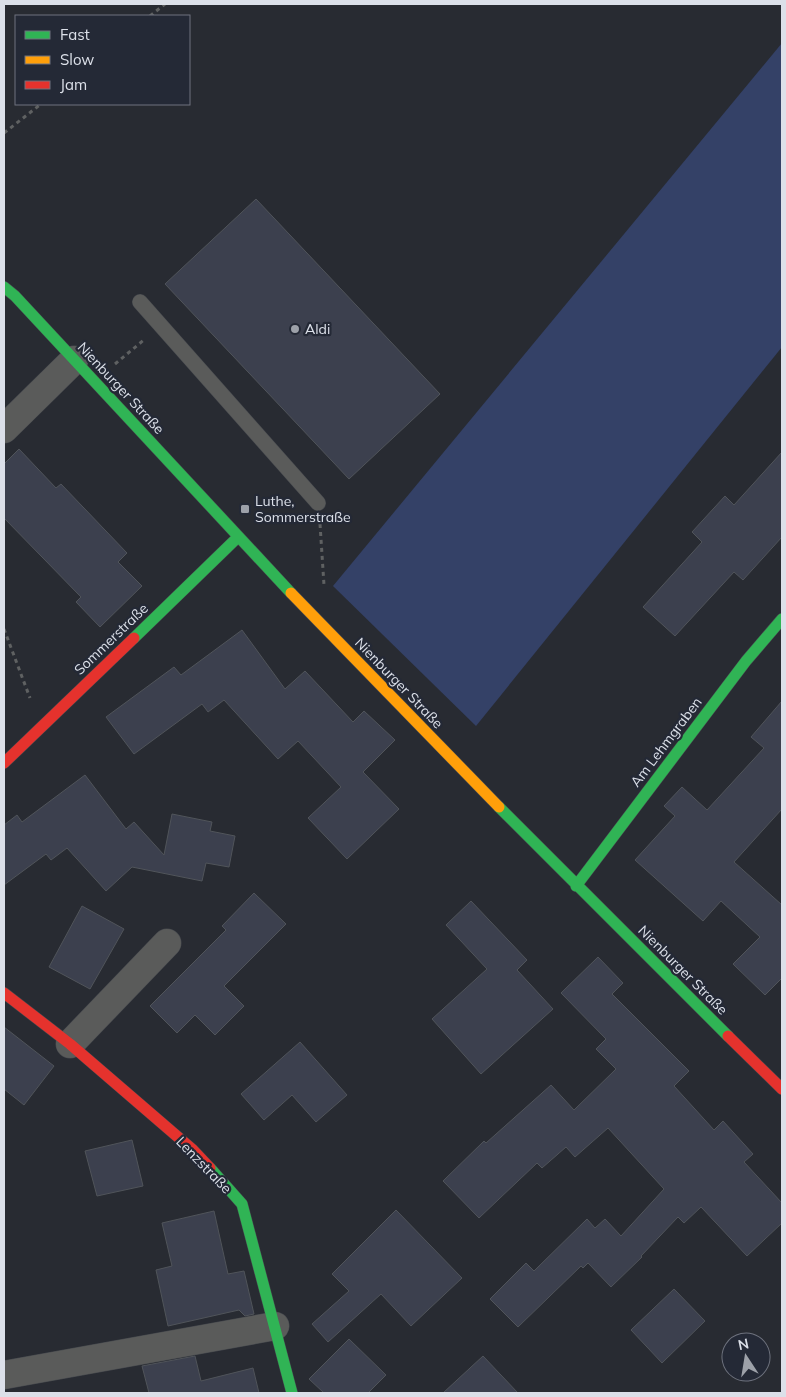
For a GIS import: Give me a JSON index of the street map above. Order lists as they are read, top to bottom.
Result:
{
  "streets": {
    "street": [
      "Nienburger Straße",
      "Sommerstraße",
      "Am Lehmgraben",
      "Lenzstraße"
    ]
  },
  "crossings": [
    ["Nienburger Straße", "Sommerstraße"],
    ["Nienburger Straße", "Am Lehmgraben"]
  ],
  "places": {
    "other": ["Aldi"],
    "transit": ["Luthe, Sommerstraße"]
  },
  "legend": ["Fast", "Slow", "Jam"],
  "north": "top"
}
